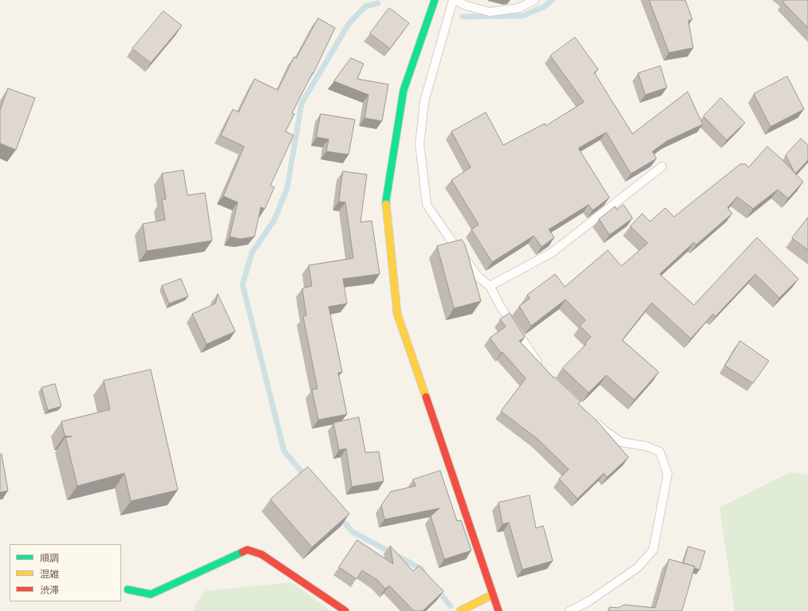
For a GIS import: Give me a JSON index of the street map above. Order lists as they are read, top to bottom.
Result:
{
  "legend": ["順調", "混雑", "渋滞"]
}
